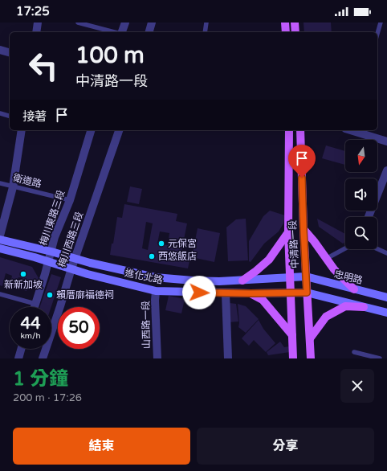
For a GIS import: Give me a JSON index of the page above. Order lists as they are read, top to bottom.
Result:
{
  "streets": {
    "main road": ["中清路一段", "進化北路", "忠明路"],
    "street": ["梅川東路三段", "梅川西路三段", "山西路一段"],
    "lane": ["衛道路"]
  },
  "crossings": [
    ["衛道路", "梅川東路三段"],
    ["梅川東路三段", "進化北路"],
    ["梅川西路三段", "進化北路"],
    ["中清路一段", "進化北路"],
    ["中清路一段", "忠明路"],
    ["進化北路", "忠明路"],
    ["進化北路", "山西路一段"]
  ],
  "places": [
    "元保宮",
    "西悠飯店",
    "新新加坡",
    "賴厝廍福德祠"
  ],
  "north": "bottom",
  "page": {
    "status": "17:25",
    "turn": ["100 m", "中清路一段"],
    "then": "接著",
    "speed": "44 km/h",
    "limit": "50",
    "heading": ["1 分鐘", "200 m · 17:26"],
    "buttons": ["結束", "分享"]
  }
}
